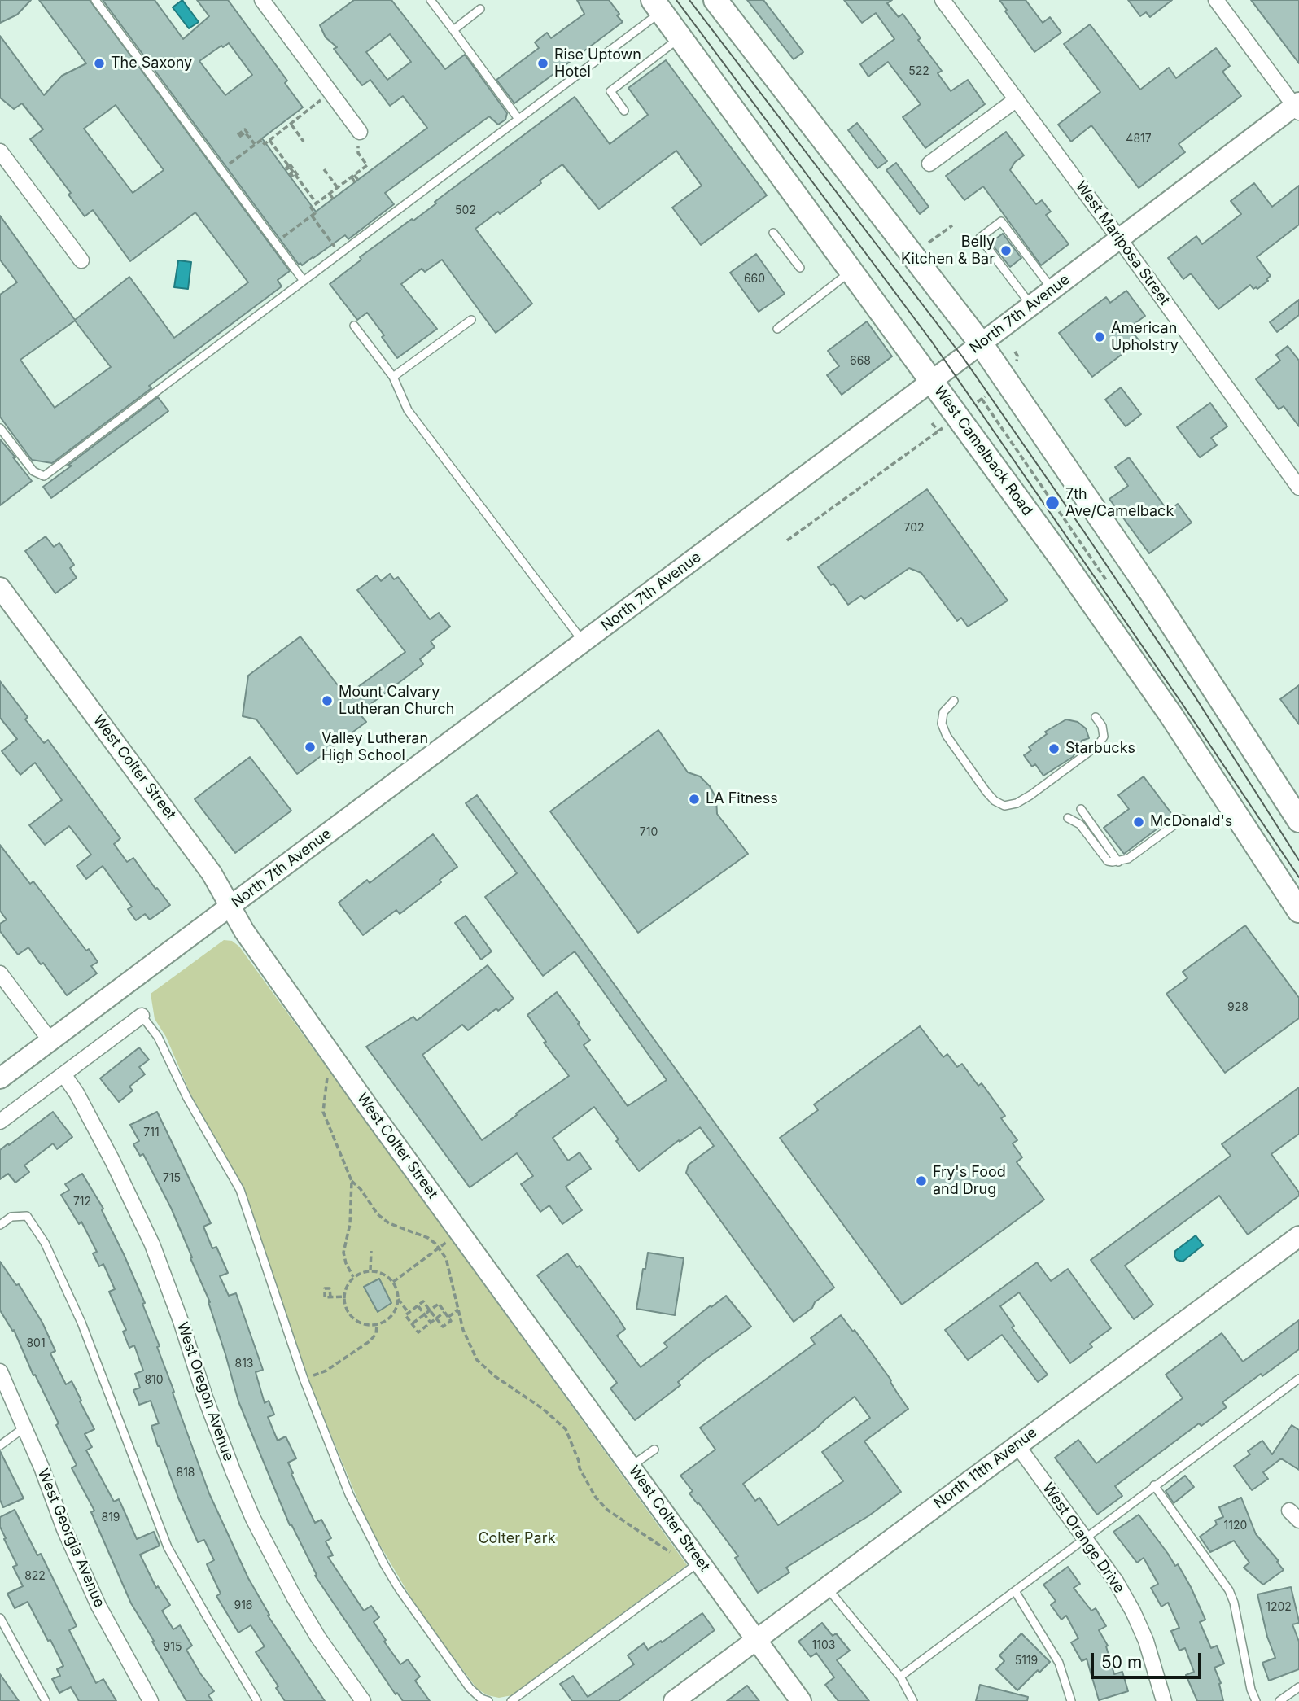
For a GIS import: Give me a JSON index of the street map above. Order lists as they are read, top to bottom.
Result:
{
  "streets": {
    "main road": ["West Camelback Road"],
    "street": [
      "West Mariposa Street",
      "North 7th Avenue",
      "West Colter Street",
      "West Oregon Avenue",
      "North 11th Avenue",
      "West Georgia Avenue",
      "West Orange Drive"
    ]
  },
  "crossings": [
    ["West Mariposa Street", "North 7th Avenue"],
    ["North 7th Avenue", "West Camelback Road"],
    ["North 7th Avenue", "West Colter Street"],
    ["West Colter Street", "North 11th Avenue"],
    ["North 11th Avenue", "West Orange Drive"]
  ],
  "parks": ["Colter Park"],
  "places": [
    "The Saxony",
    "Rise Uptown Hotel",
    "Belly Kitchen & Bar",
    "American Upholstry",
    "7th Ave/Camelback",
    "Mount Calvary Lutheran Church",
    "Valley Lutheran High School",
    "Starbucks",
    "LA Fitness",
    "McDonald's",
    "Fry's Food and Drug"
  ],
  "house_numbers": [
    "522",
    "4817",
    "502",
    "660",
    "668",
    "702",
    "710",
    "928",
    "711",
    "715",
    "712",
    "801",
    "813",
    "810",
    "818",
    "819",
    "1120",
    "822",
    "916",
    "1202",
    "1103",
    "915",
    "5119"
  ],
  "scale_bar": "50 m"
}
